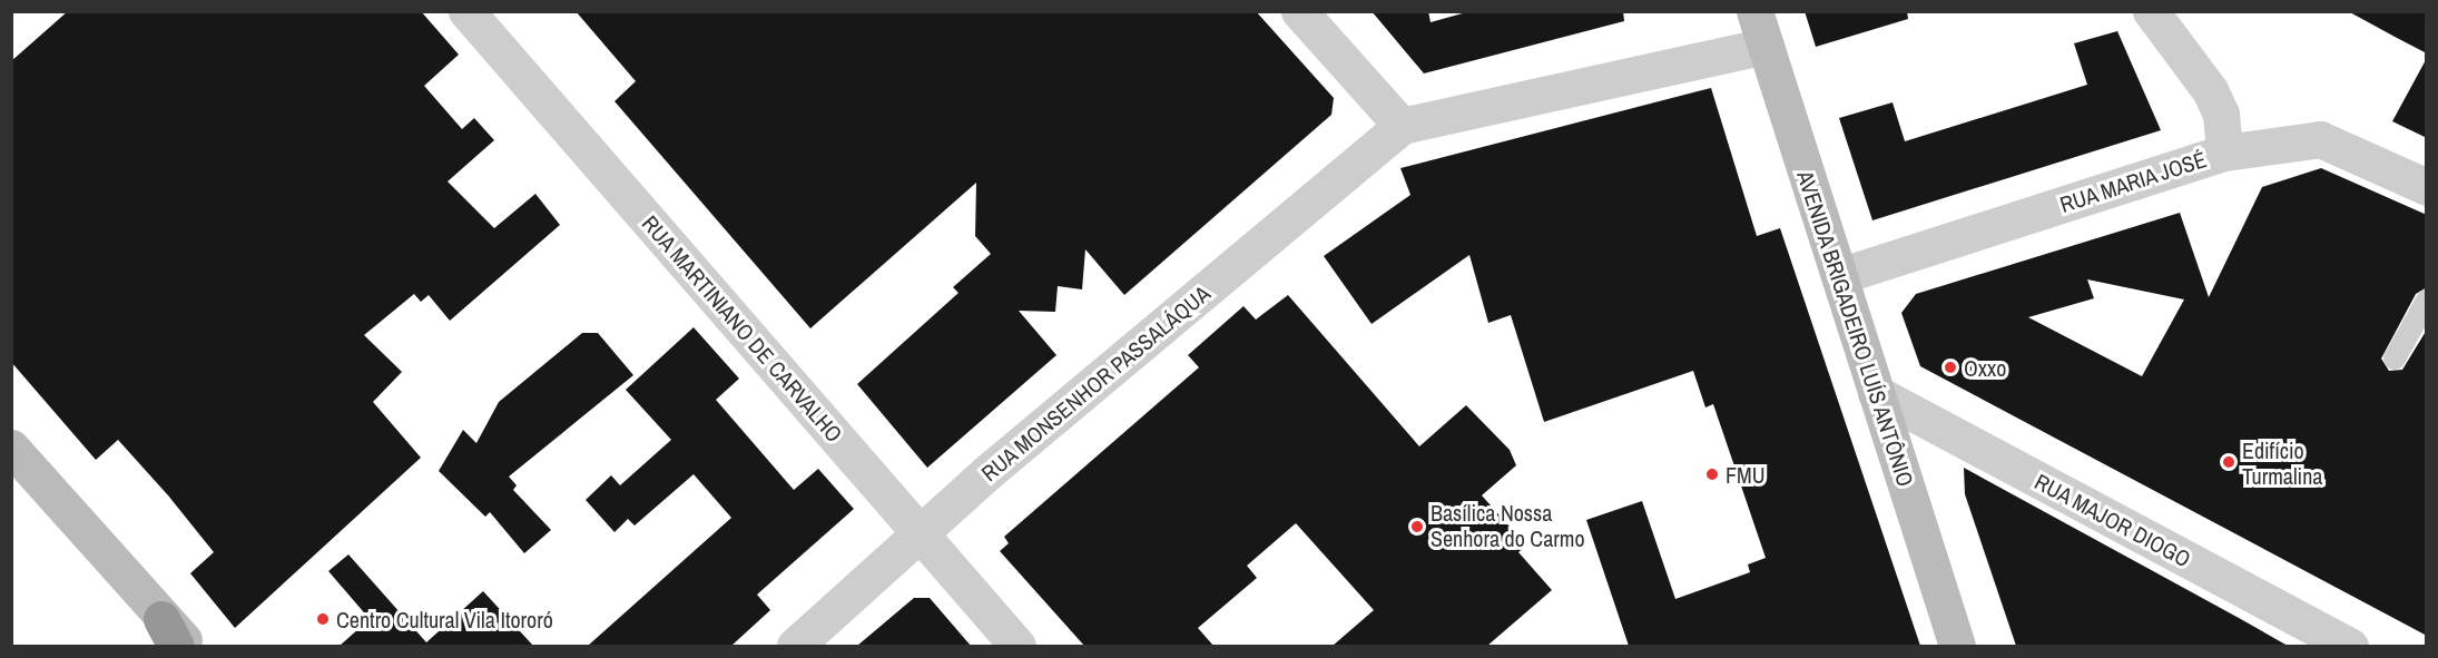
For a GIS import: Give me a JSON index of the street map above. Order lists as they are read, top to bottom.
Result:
{
  "streets": {
    "main road": ["AVENIDA BRIGADEIRO LUÍS ANTÔNIO"],
    "street": [
      "RUA MARIA JOSÉ",
      "RUA MARTINIANO DE CARVALHO",
      "RUA MONSENHOR PASSALÁQUA",
      "RUA MAJOR DIOGO"
    ]
  },
  "crossings": [
    ["RUA MARIA JOSÉ", "AVENIDA BRIGADEIRO LUÍS ANTÔNIO"],
    ["RUA MARTINIANO DE CARVALHO", "RUA MONSENHOR PASSALÁQUA"],
    ["AVENIDA BRIGADEIRO LUÍS ANTÔNIO", "RUA MAJOR DIOGO"]
  ],
  "places": [
    "Oxxo",
    "Edifício Turmalina",
    "FMU",
    "Basílica Nossa Senhora do Carmo",
    "Centro Cultural Vila Itororó"
  ]
}
